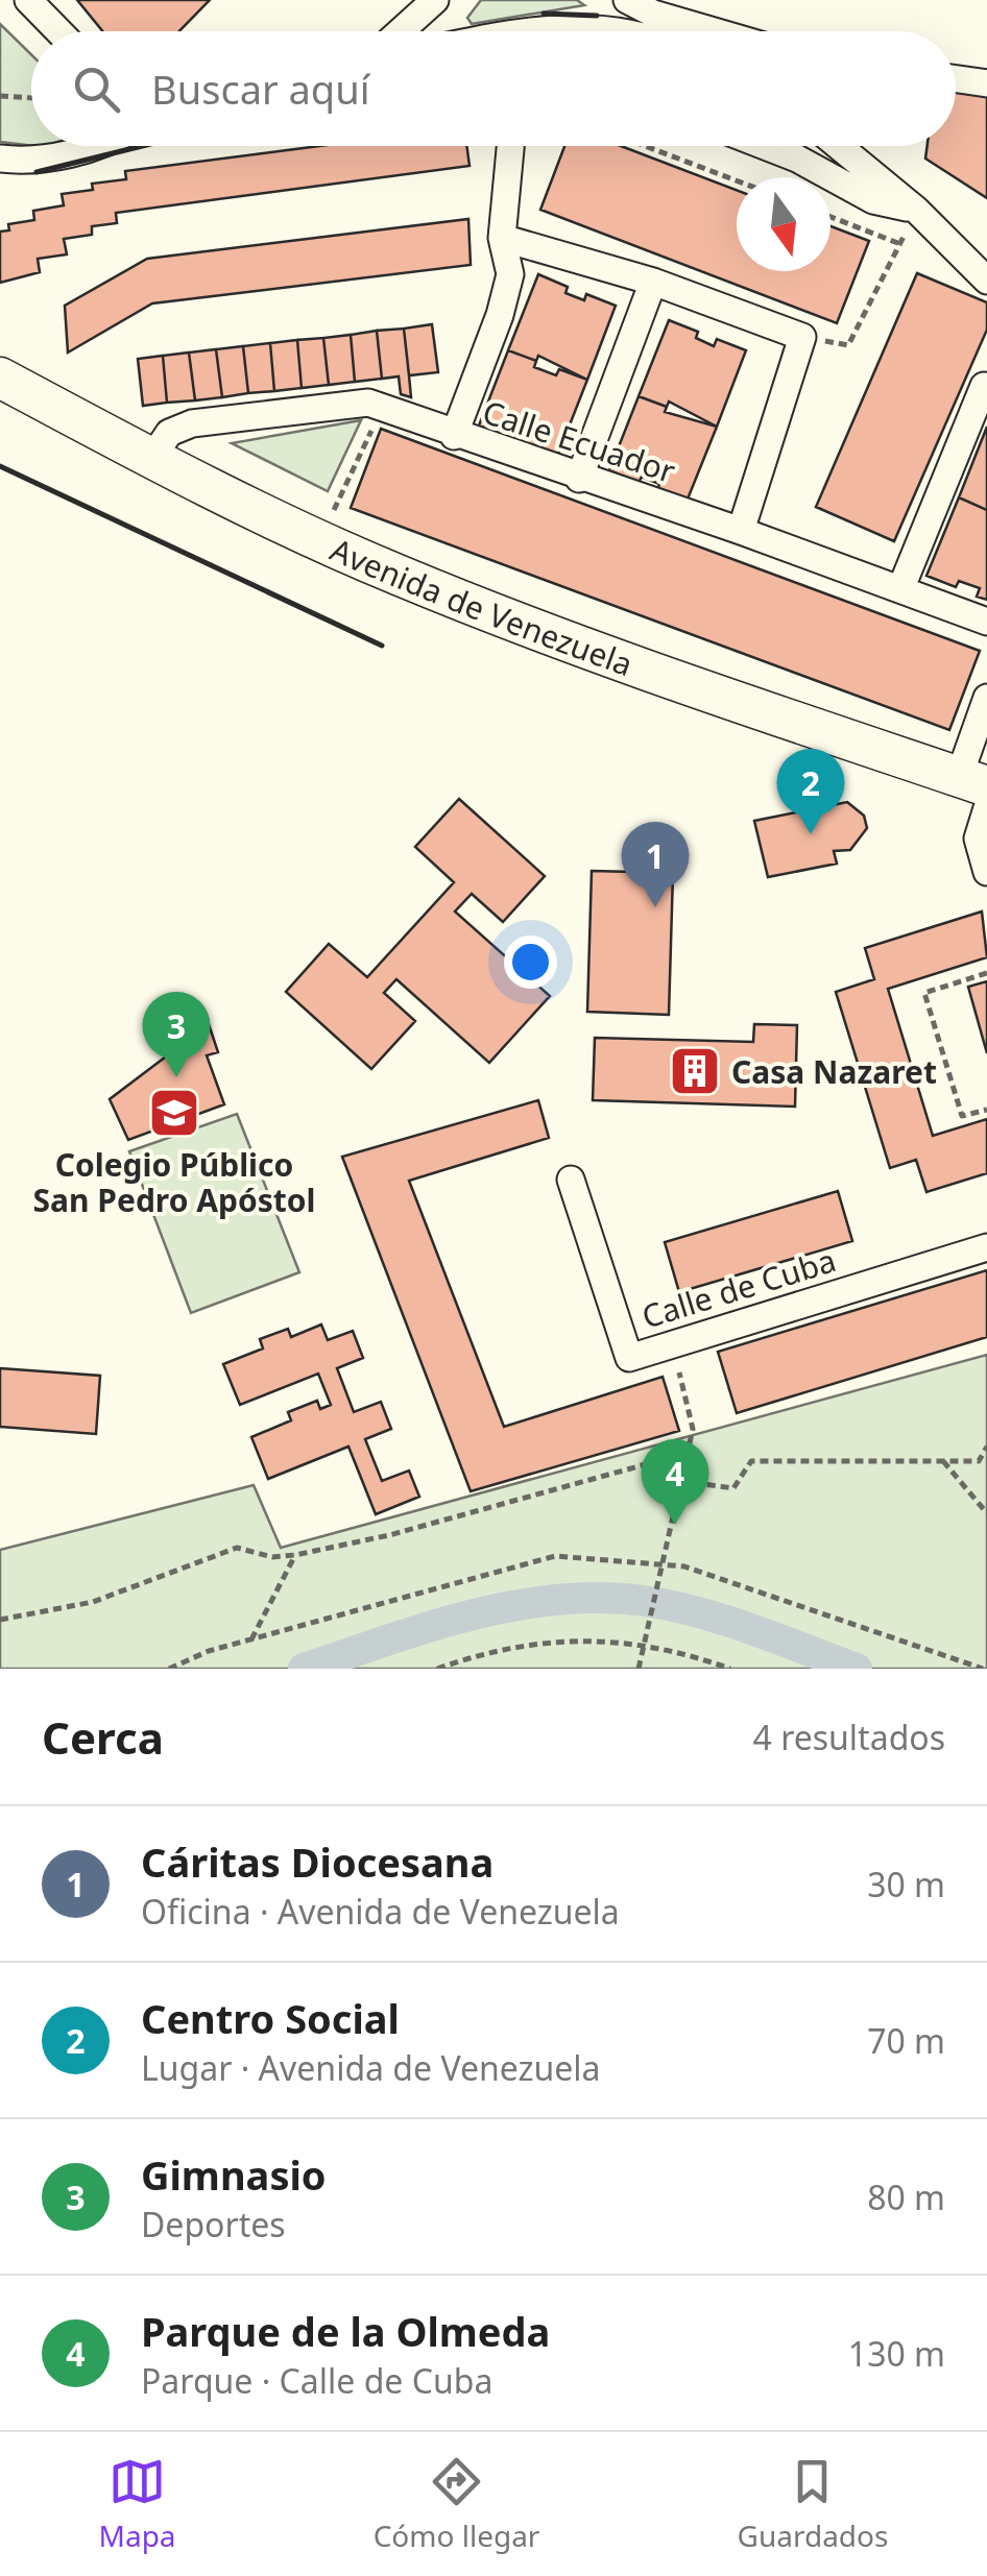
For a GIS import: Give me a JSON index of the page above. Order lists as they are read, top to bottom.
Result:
{
  "streets": {
    "street": ["Calle Ecuador", "Avenida de Venezuela", "Calle de Cuba"]
  },
  "crossings": [
    ["Calle Ecuador", "Avenida de Venezuela"]
  ],
  "places": {
    "building": ["Casa Nazaret"],
    "school or university": ["Colegio Público San Pedro Apóstol"]
  },
  "north": "bottom",
  "page": {
    "search": "Buscar aquí",
    "pins": [
      "2",
      "1",
      "3",
      "4"
    ],
    "heading": ["Cerca", "4 resultados"],
    "list": [
      {
        "mark": "1",
        "name": "Cáritas Diocesana",
        "note": "Oficina · Avenida de Venezuela",
        "value": "30 m"
      },
      {
        "mark": "2",
        "name": "Centro Social",
        "note": "Lugar · Avenida de Venezuela",
        "value": "70 m"
      },
      {
        "mark": "3",
        "name": "Gimnasio",
        "note": "Deportes",
        "value": "80 m"
      },
      {
        "mark": "4",
        "name": "Parque de la Olmeda",
        "note": "Parque · Calle de Cuba",
        "value": "130 m"
      }
    ],
    "nav": ["Mapa", "Cómo llegar", "Guardados"]
  }
}
